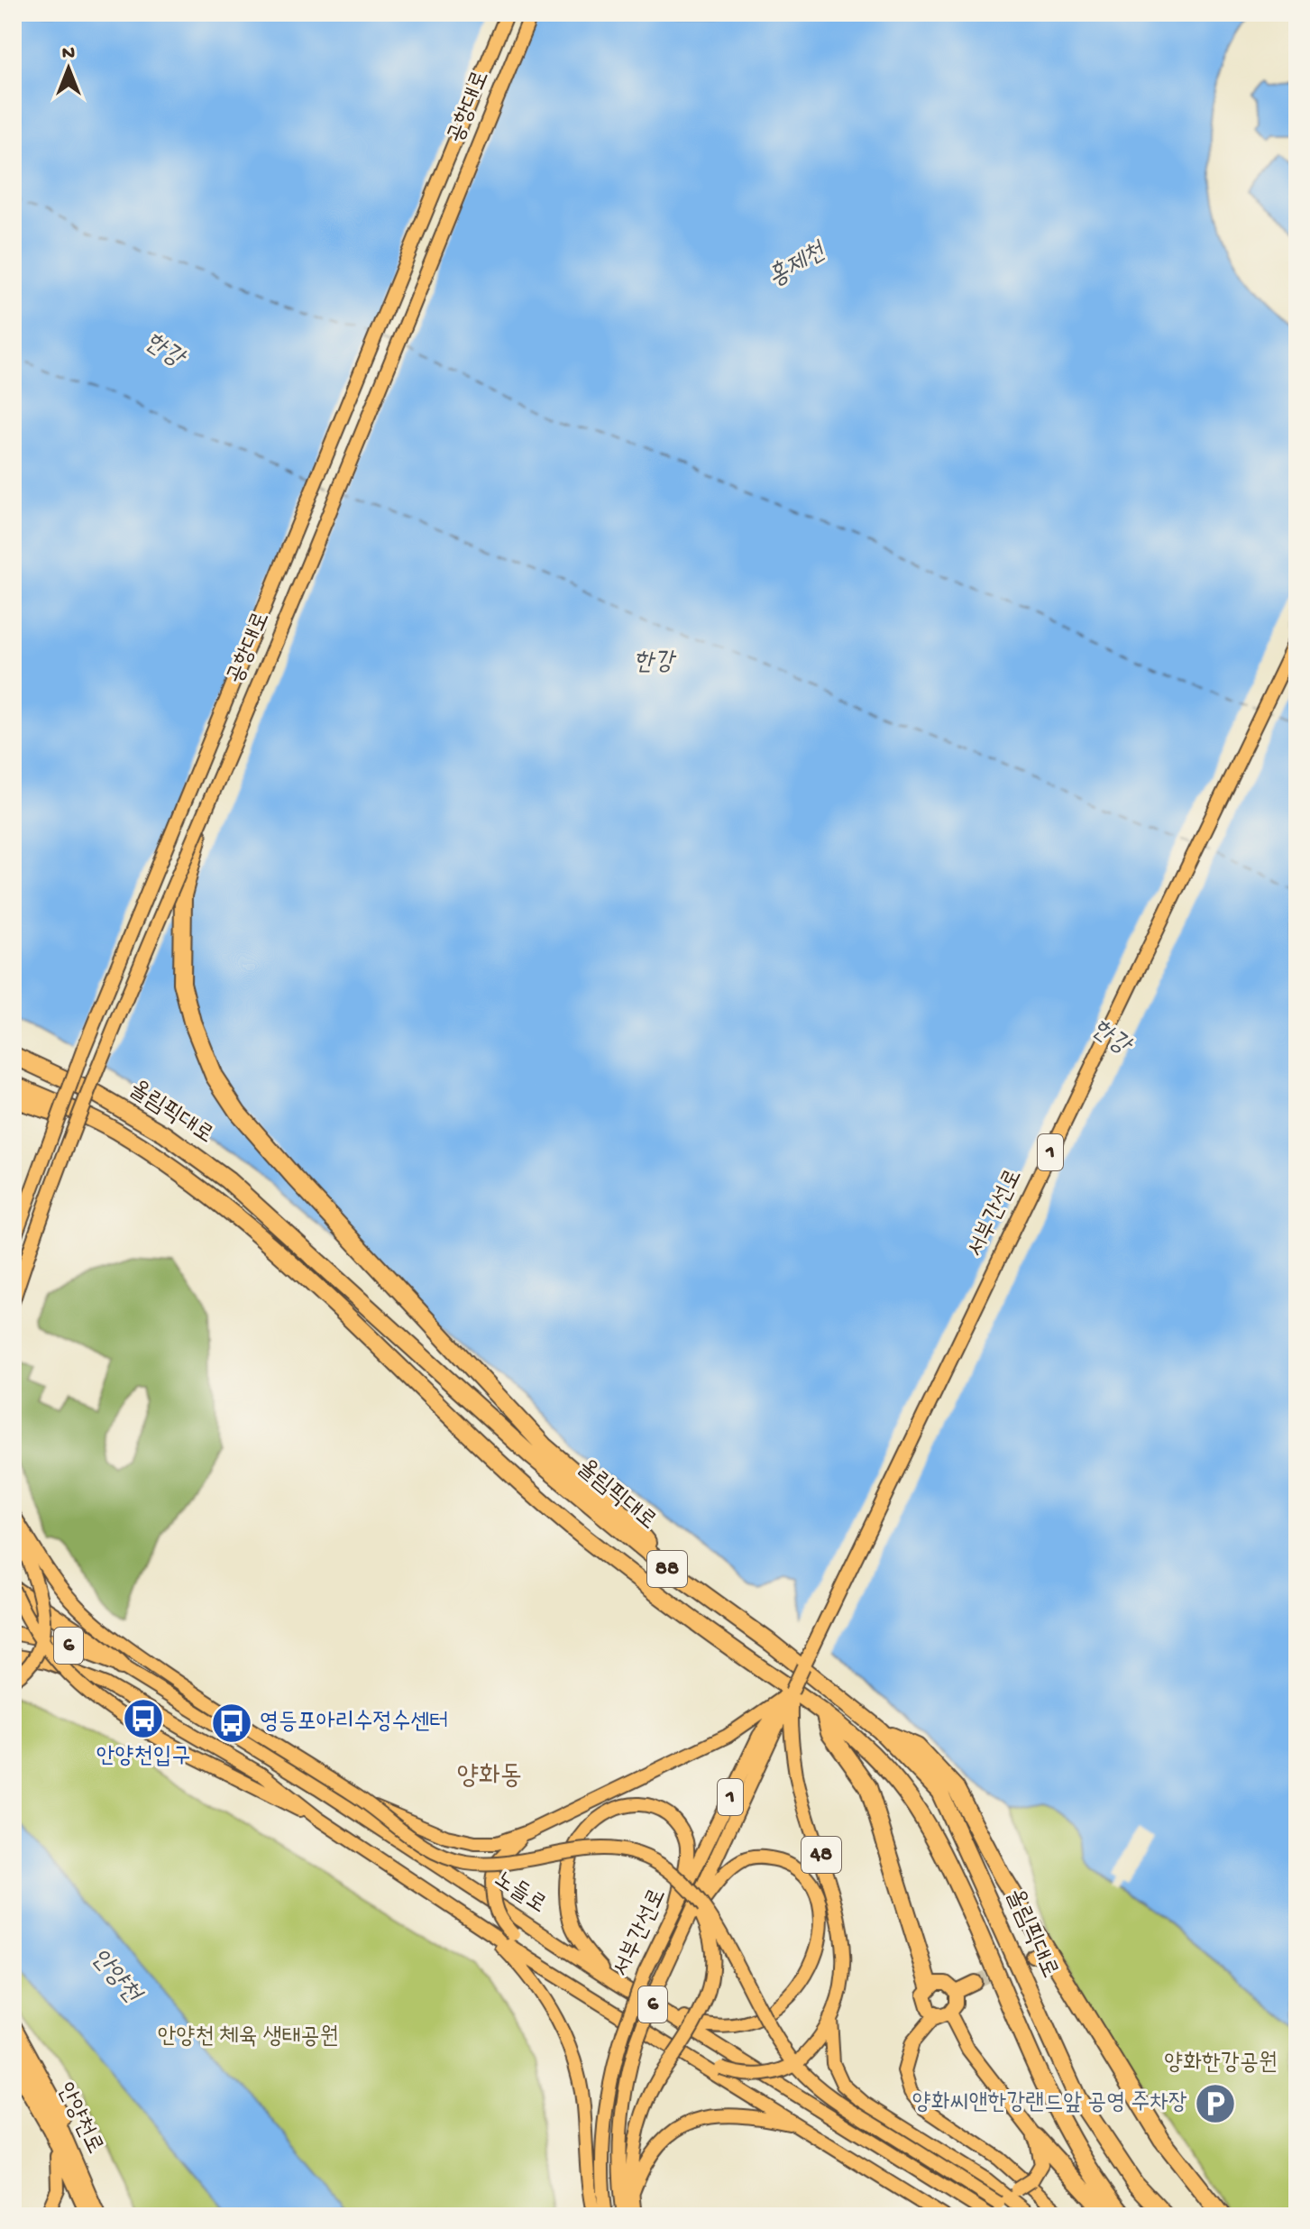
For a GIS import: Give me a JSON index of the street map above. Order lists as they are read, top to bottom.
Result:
{
  "streets": {
    "highway": ["올림픽대로", "88"],
    "main road": [
      "공항대로",
      "1",
      "서부간선로",
      "6",
      "48",
      "노들로",
      "안양천로"
    ]
  },
  "crossings": [
    ["서부간선로", "48"],
    ["48", "노들로"]
  ],
  "districts": ["양화동"],
  "water": ["홍제천", "한강", "안양천"],
  "parks": ["안양천 체육 생태공원", "양화한강공원"],
  "places": {
    "bus stop": ["안양천입구", "영등포아리수정수센터"],
    "parking": ["양화씨앤한강랜드앞 공영 주차장"]
  },
  "north": "top"
}
